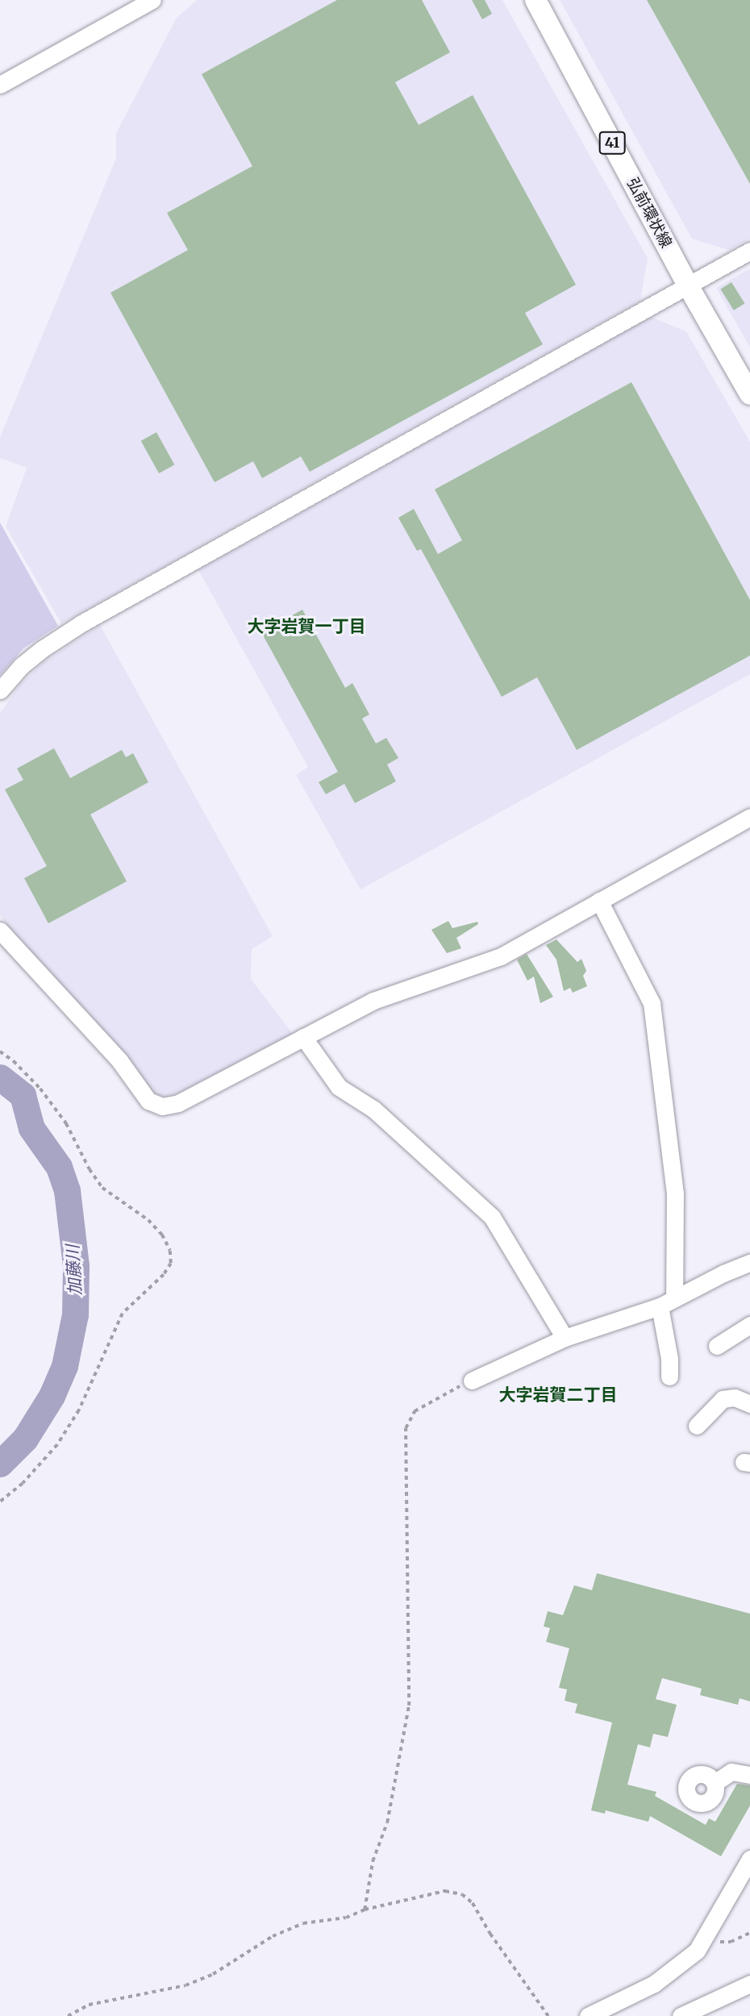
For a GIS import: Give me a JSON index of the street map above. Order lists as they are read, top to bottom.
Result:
{
  "streets": {
    "main road": ["41", "弘前環状線"]
  },
  "districts": ["大字岩賀一丁目", "大字岩賀二丁目"],
  "water": ["加藤川"]
}
